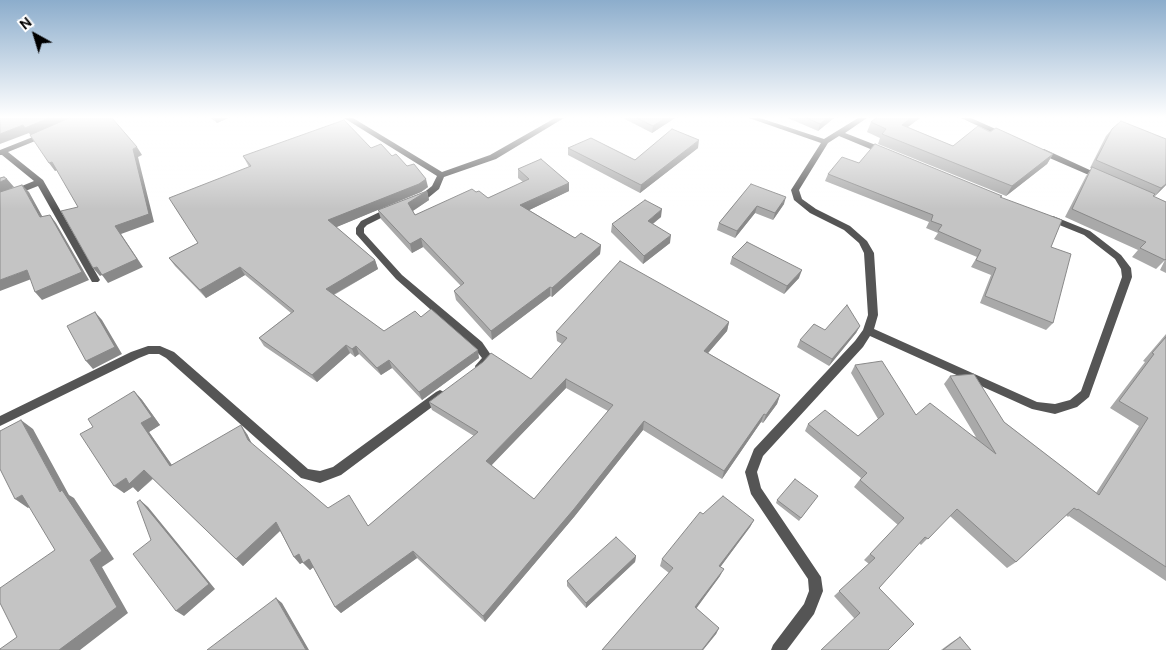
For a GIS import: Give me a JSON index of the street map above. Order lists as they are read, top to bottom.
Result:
{
  "north": "top left"
}
